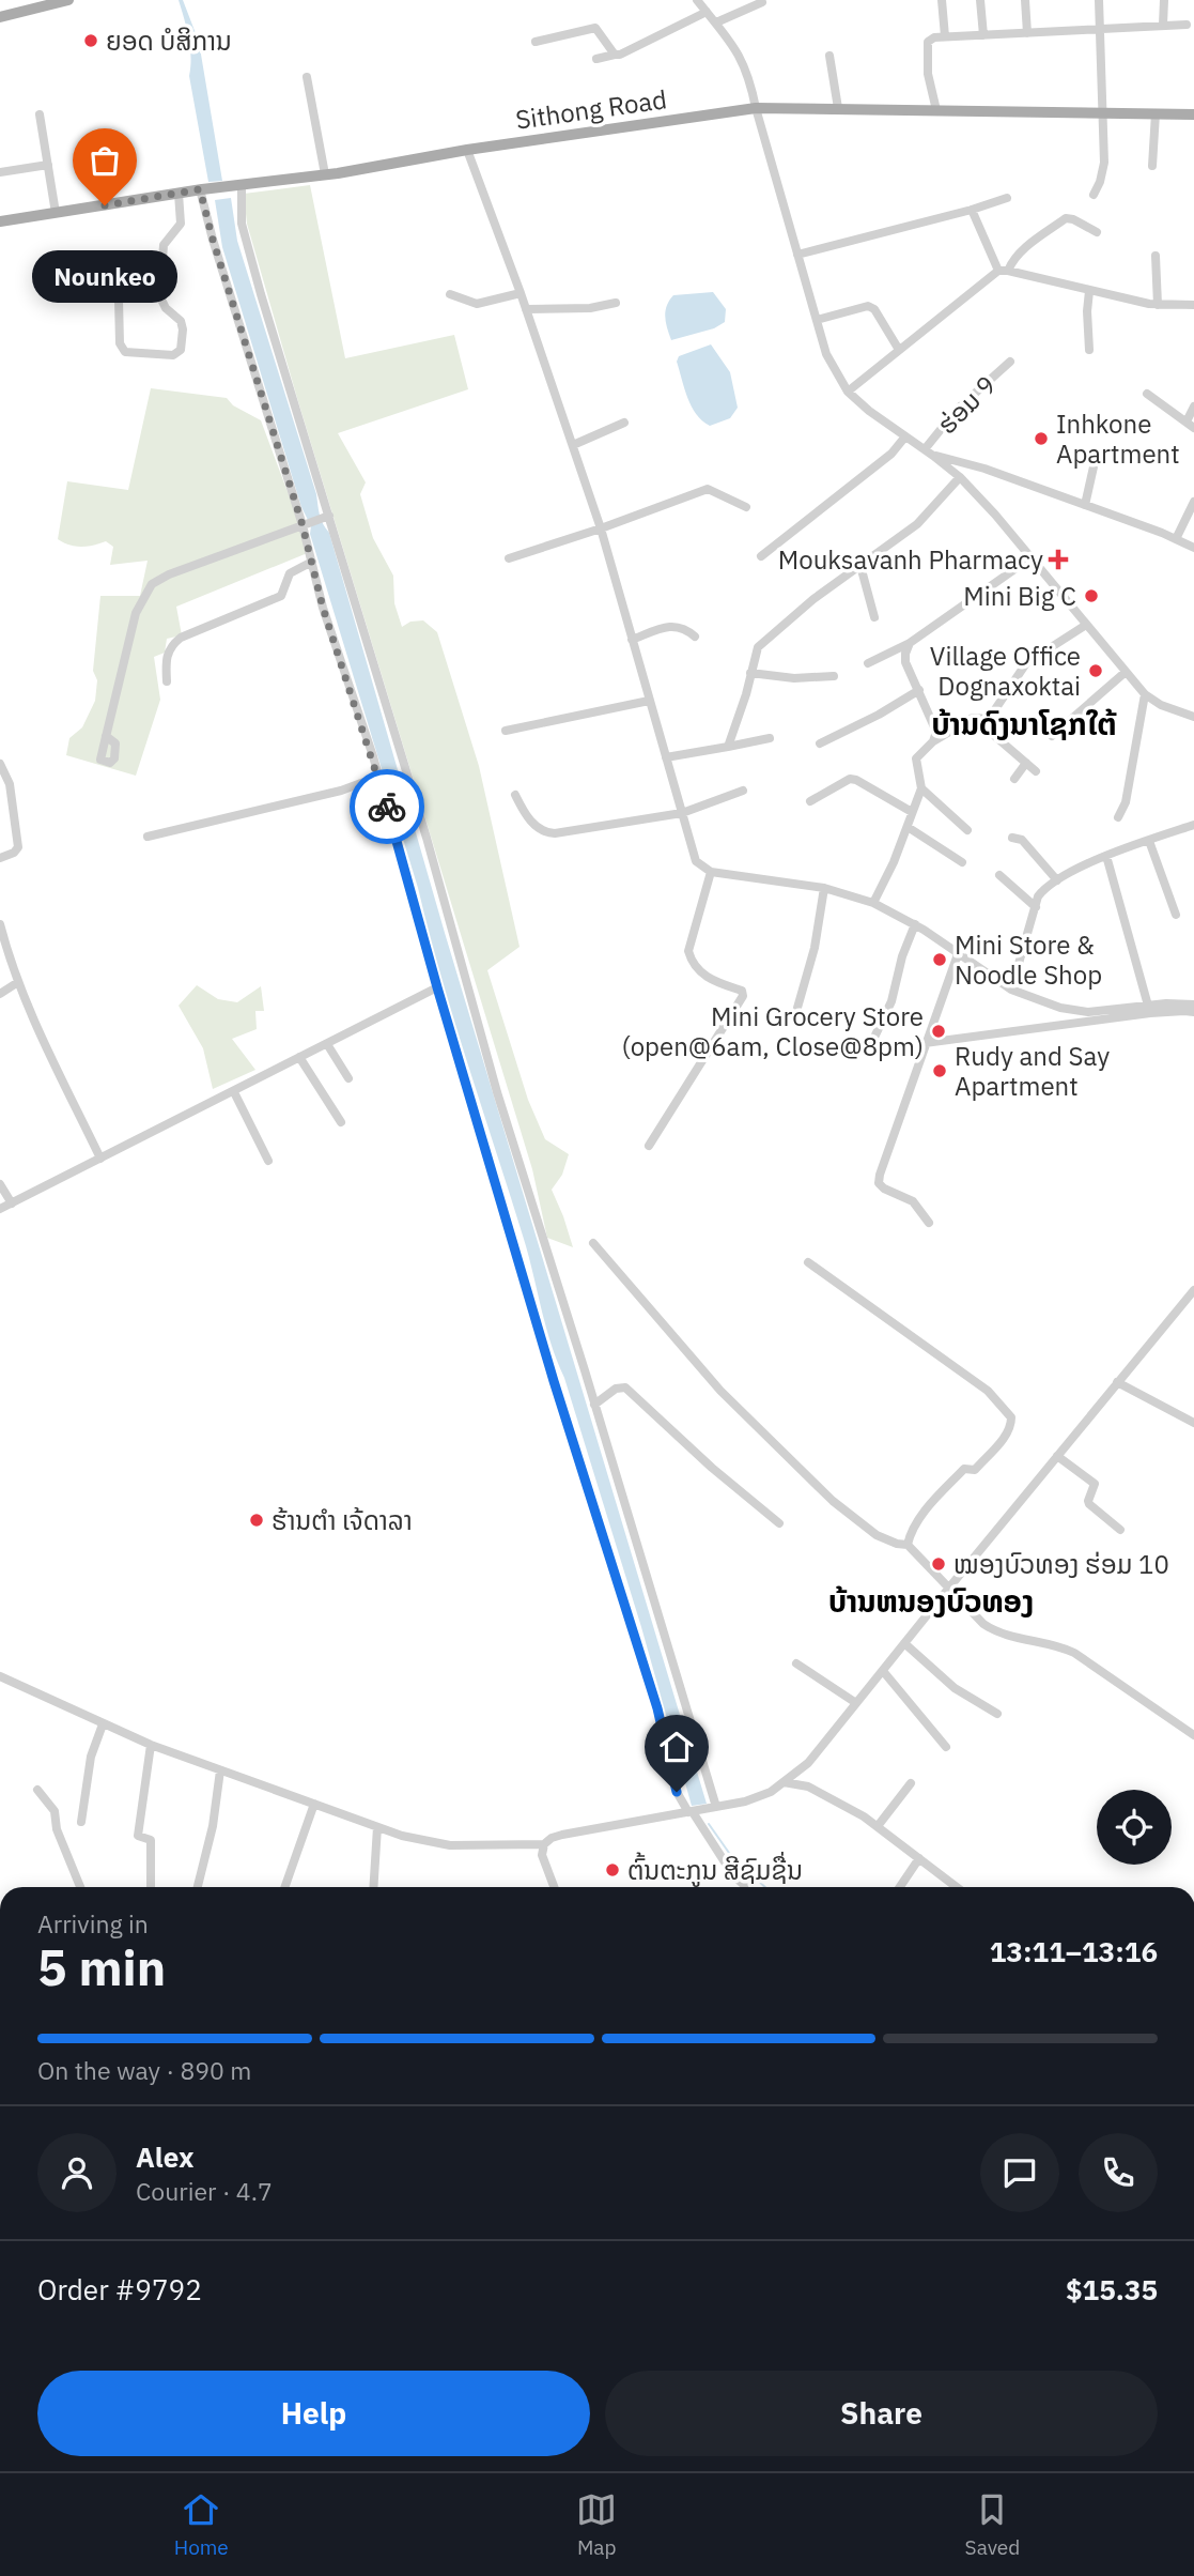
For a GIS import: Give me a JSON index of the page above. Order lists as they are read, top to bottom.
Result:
{
  "streets": {
    "main road": ["Sithong Road"],
    "street": ["ຮ່ອມ 9"]
  },
  "districts": ["ບ້ານດົງນາໂຊກໃຕ້", "ບ້ານຫນອງບົວທອງ"],
  "places": {
    "other": [
      "ຍອດ ບໍສິການ",
      "Nounkeo",
      "Inhkone Apartment",
      "Mini Big C",
      "Village Office Dognaxoktai",
      "Mini Store & Noodle Shop",
      "Mini Grocery Store (open@6am, Close@8pm)",
      "Rudy and Say Apartment",
      "ຮ້ານຕຳ ເຈ້ດາລາ",
      "ໝອງບົວທອງ ຮ່ອມ 10",
      "ຕົ້ນຕະກູນ ສີຊົມຊື່ນ"
    ],
    "health": ["Mouksavanh Pharmacy"]
  },
  "page": {
    "bubble": "Nounkeo",
    "heading": ["5 min", "Arriving in", "13:11–13:16"],
    "panel": [
      "Alex",
      "Courier · 4.7",
      "Order #9792",
      "$15.35"
    ],
    "bar": "On the way · 890 m",
    "buttons": ["Help", "Share"],
    "tabs": ["Home", "Map", "Saved"]
  }
}
